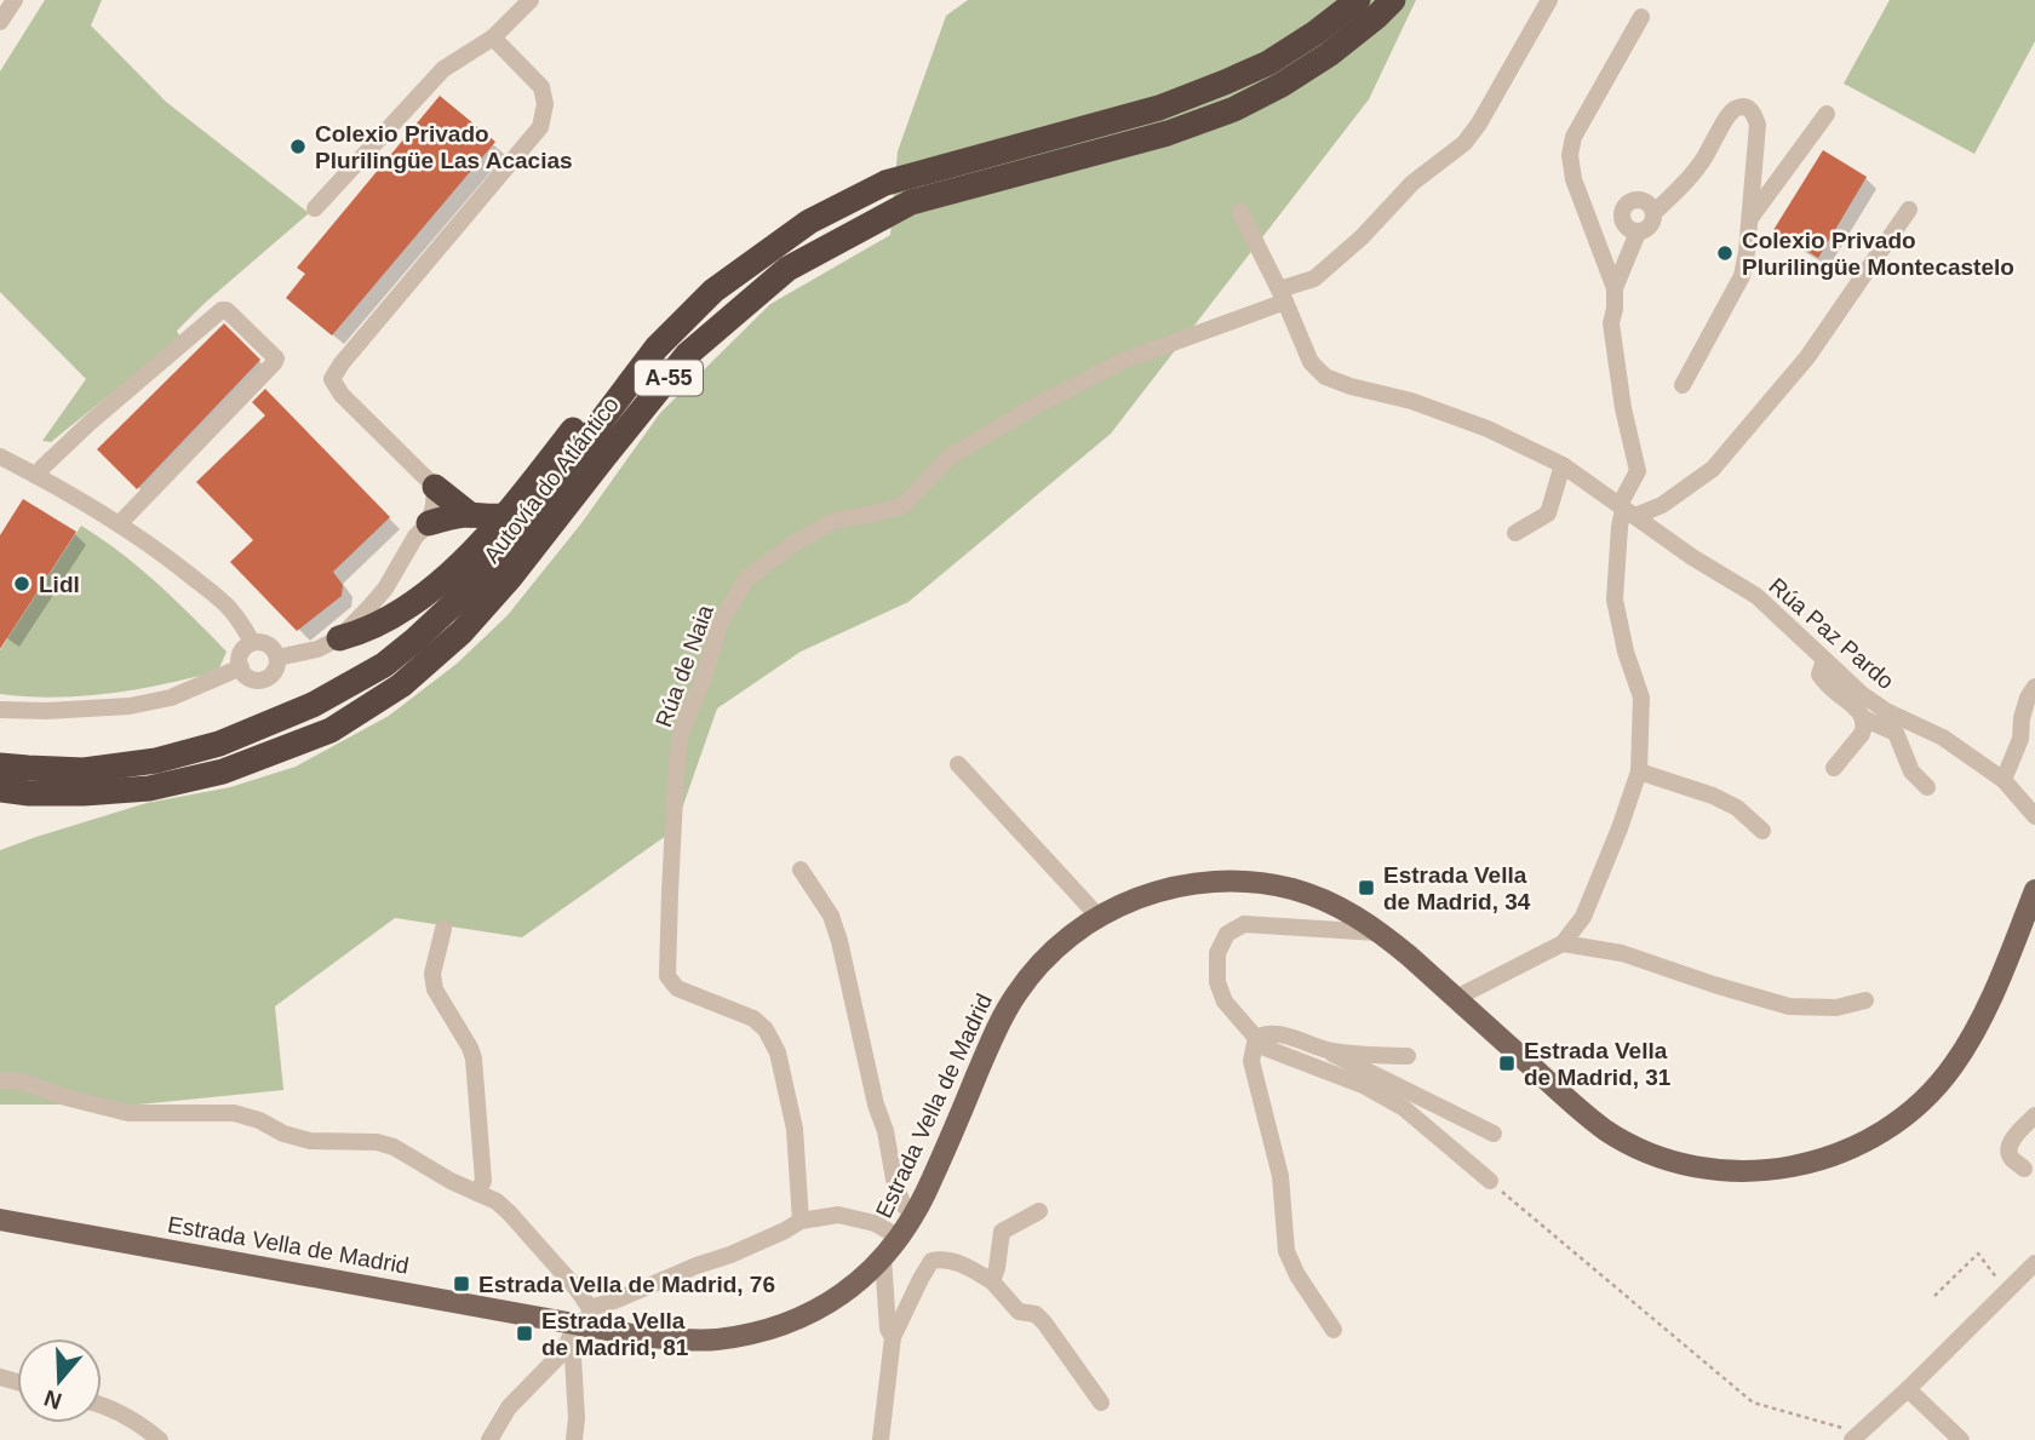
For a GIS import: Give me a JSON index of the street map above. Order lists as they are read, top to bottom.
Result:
{
  "streets": {
    "highway": ["A-55", "Autovía do Atlántico"],
    "main road": ["Estrada Vella de Madrid"],
    "street": ["Rúa Paz Pardo", "Rúa de Naia"]
  },
  "crossings": [
    ["A-55", "Autovía do Atlántico"],
    ["Rúa Paz Pardo", "Rúa de Naia"]
  ],
  "places": {
    "other": ["Colexio Privado Plurilingüe Las Acacias", "Colexio Privado Plurilingüe Montecastelo", "Lidl"],
    "transit": [
      "Estrada Vella de Madrid, 34",
      "Estrada Vella de Madrid, 31",
      "Estrada Vella de Madrid, 76",
      "Estrada Vella de Madrid, 81"
    ]
  },
  "north": "bottom"
}
